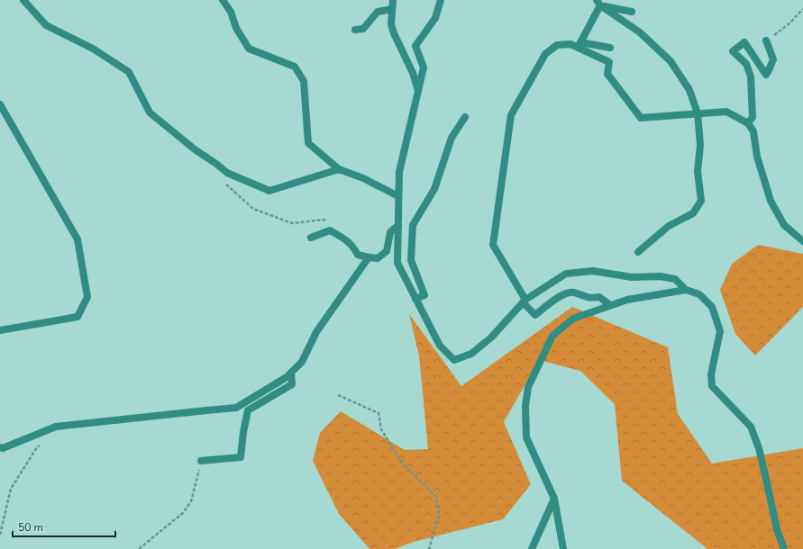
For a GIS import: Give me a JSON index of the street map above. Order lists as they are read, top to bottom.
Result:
{
  "scale_bar": "50 m"
}
